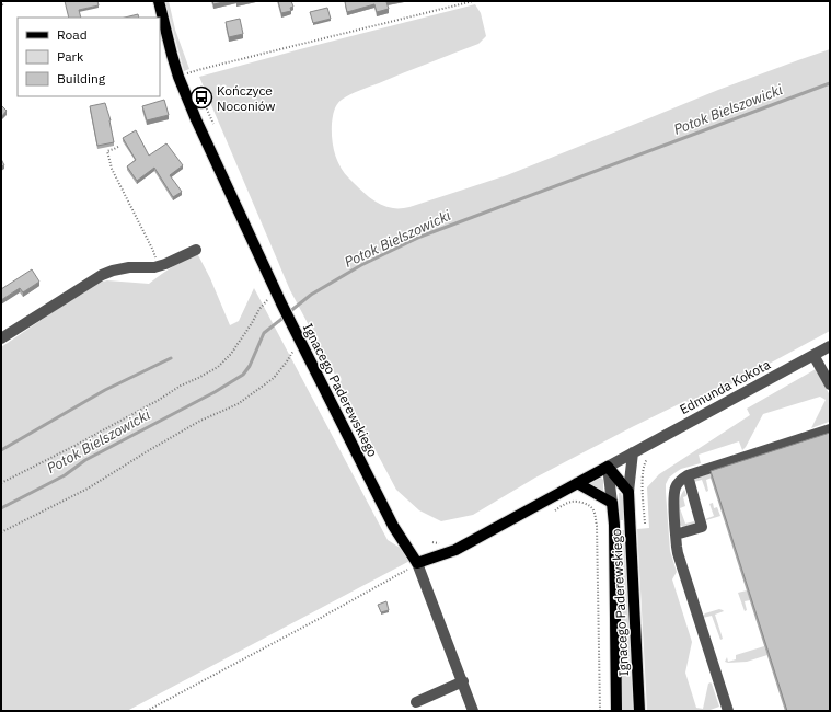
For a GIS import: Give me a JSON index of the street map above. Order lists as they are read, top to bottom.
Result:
{
  "streets": {
    "main road": ["Ignacego Paderewskiego"],
    "street": ["Edmunda Kokota"]
  },
  "water": ["Potok Bielszowicki"],
  "places": {
    "bus stop": ["Kończyce Noconiów"]
  },
  "legend": ["Road", "Park", "Building"]
}
